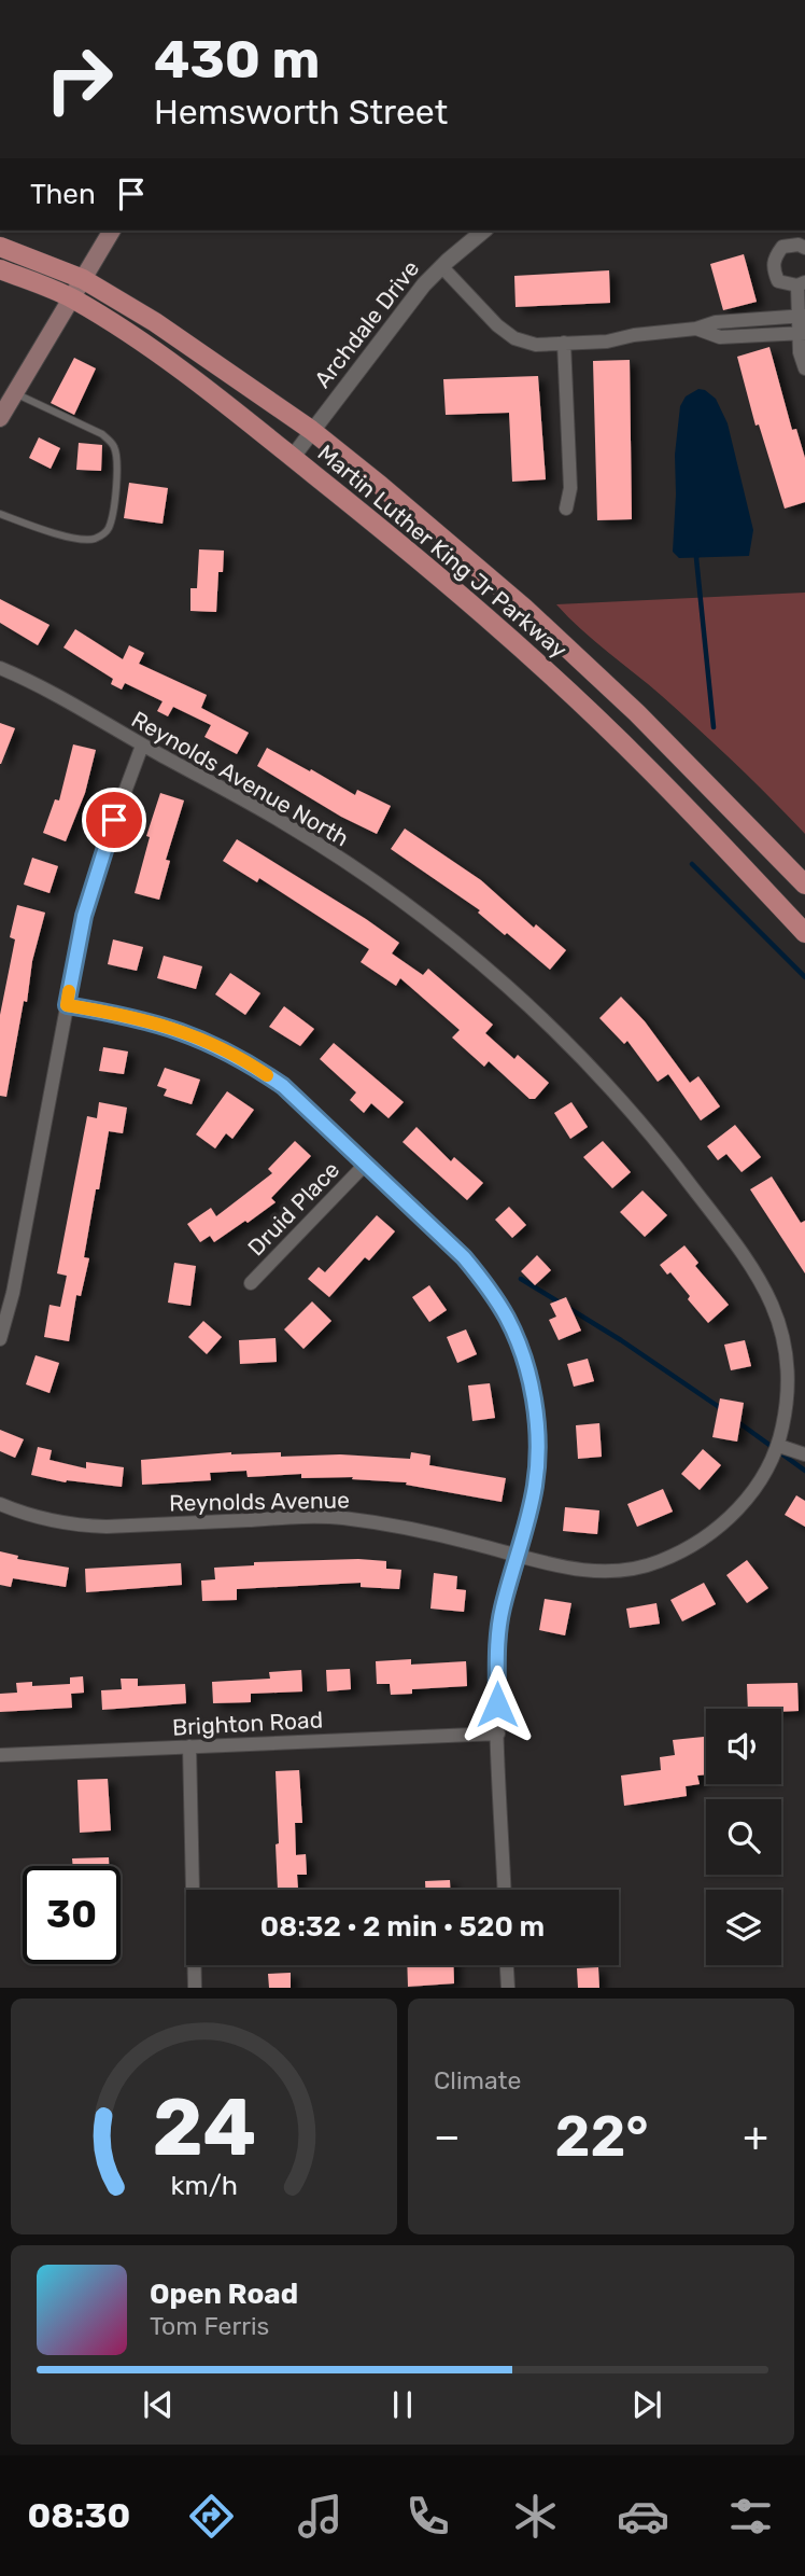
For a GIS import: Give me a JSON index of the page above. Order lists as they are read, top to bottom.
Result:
{
  "streets": {
    "main road": ["Martin Luther King Jr Parkway"],
    "street": [
      "Archdale Drive",
      "Reynolds Avenue North",
      "Druid Place",
      "Reynolds Avenue",
      "Brighton Road"
    ]
  },
  "crossings": [
    ["Archdale Drive", "Martin Luther King Jr Parkway"],
    ["Reynolds Avenue North", "Reynolds Avenue"]
  ],
  "page": {
    "turn": ["430 m", "Hemsworth Street"],
    "then": "Then",
    "limit": "30",
    "trip": "08:32 · 2 min · 520 m",
    "tile": "Climate",
    "heat": ["−", "22°", "+"],
    "song": ["Open Road", "Tom Ferris"],
    "tabs": "08:30",
    "gauge": ["24", "km/h"]
  }
}
